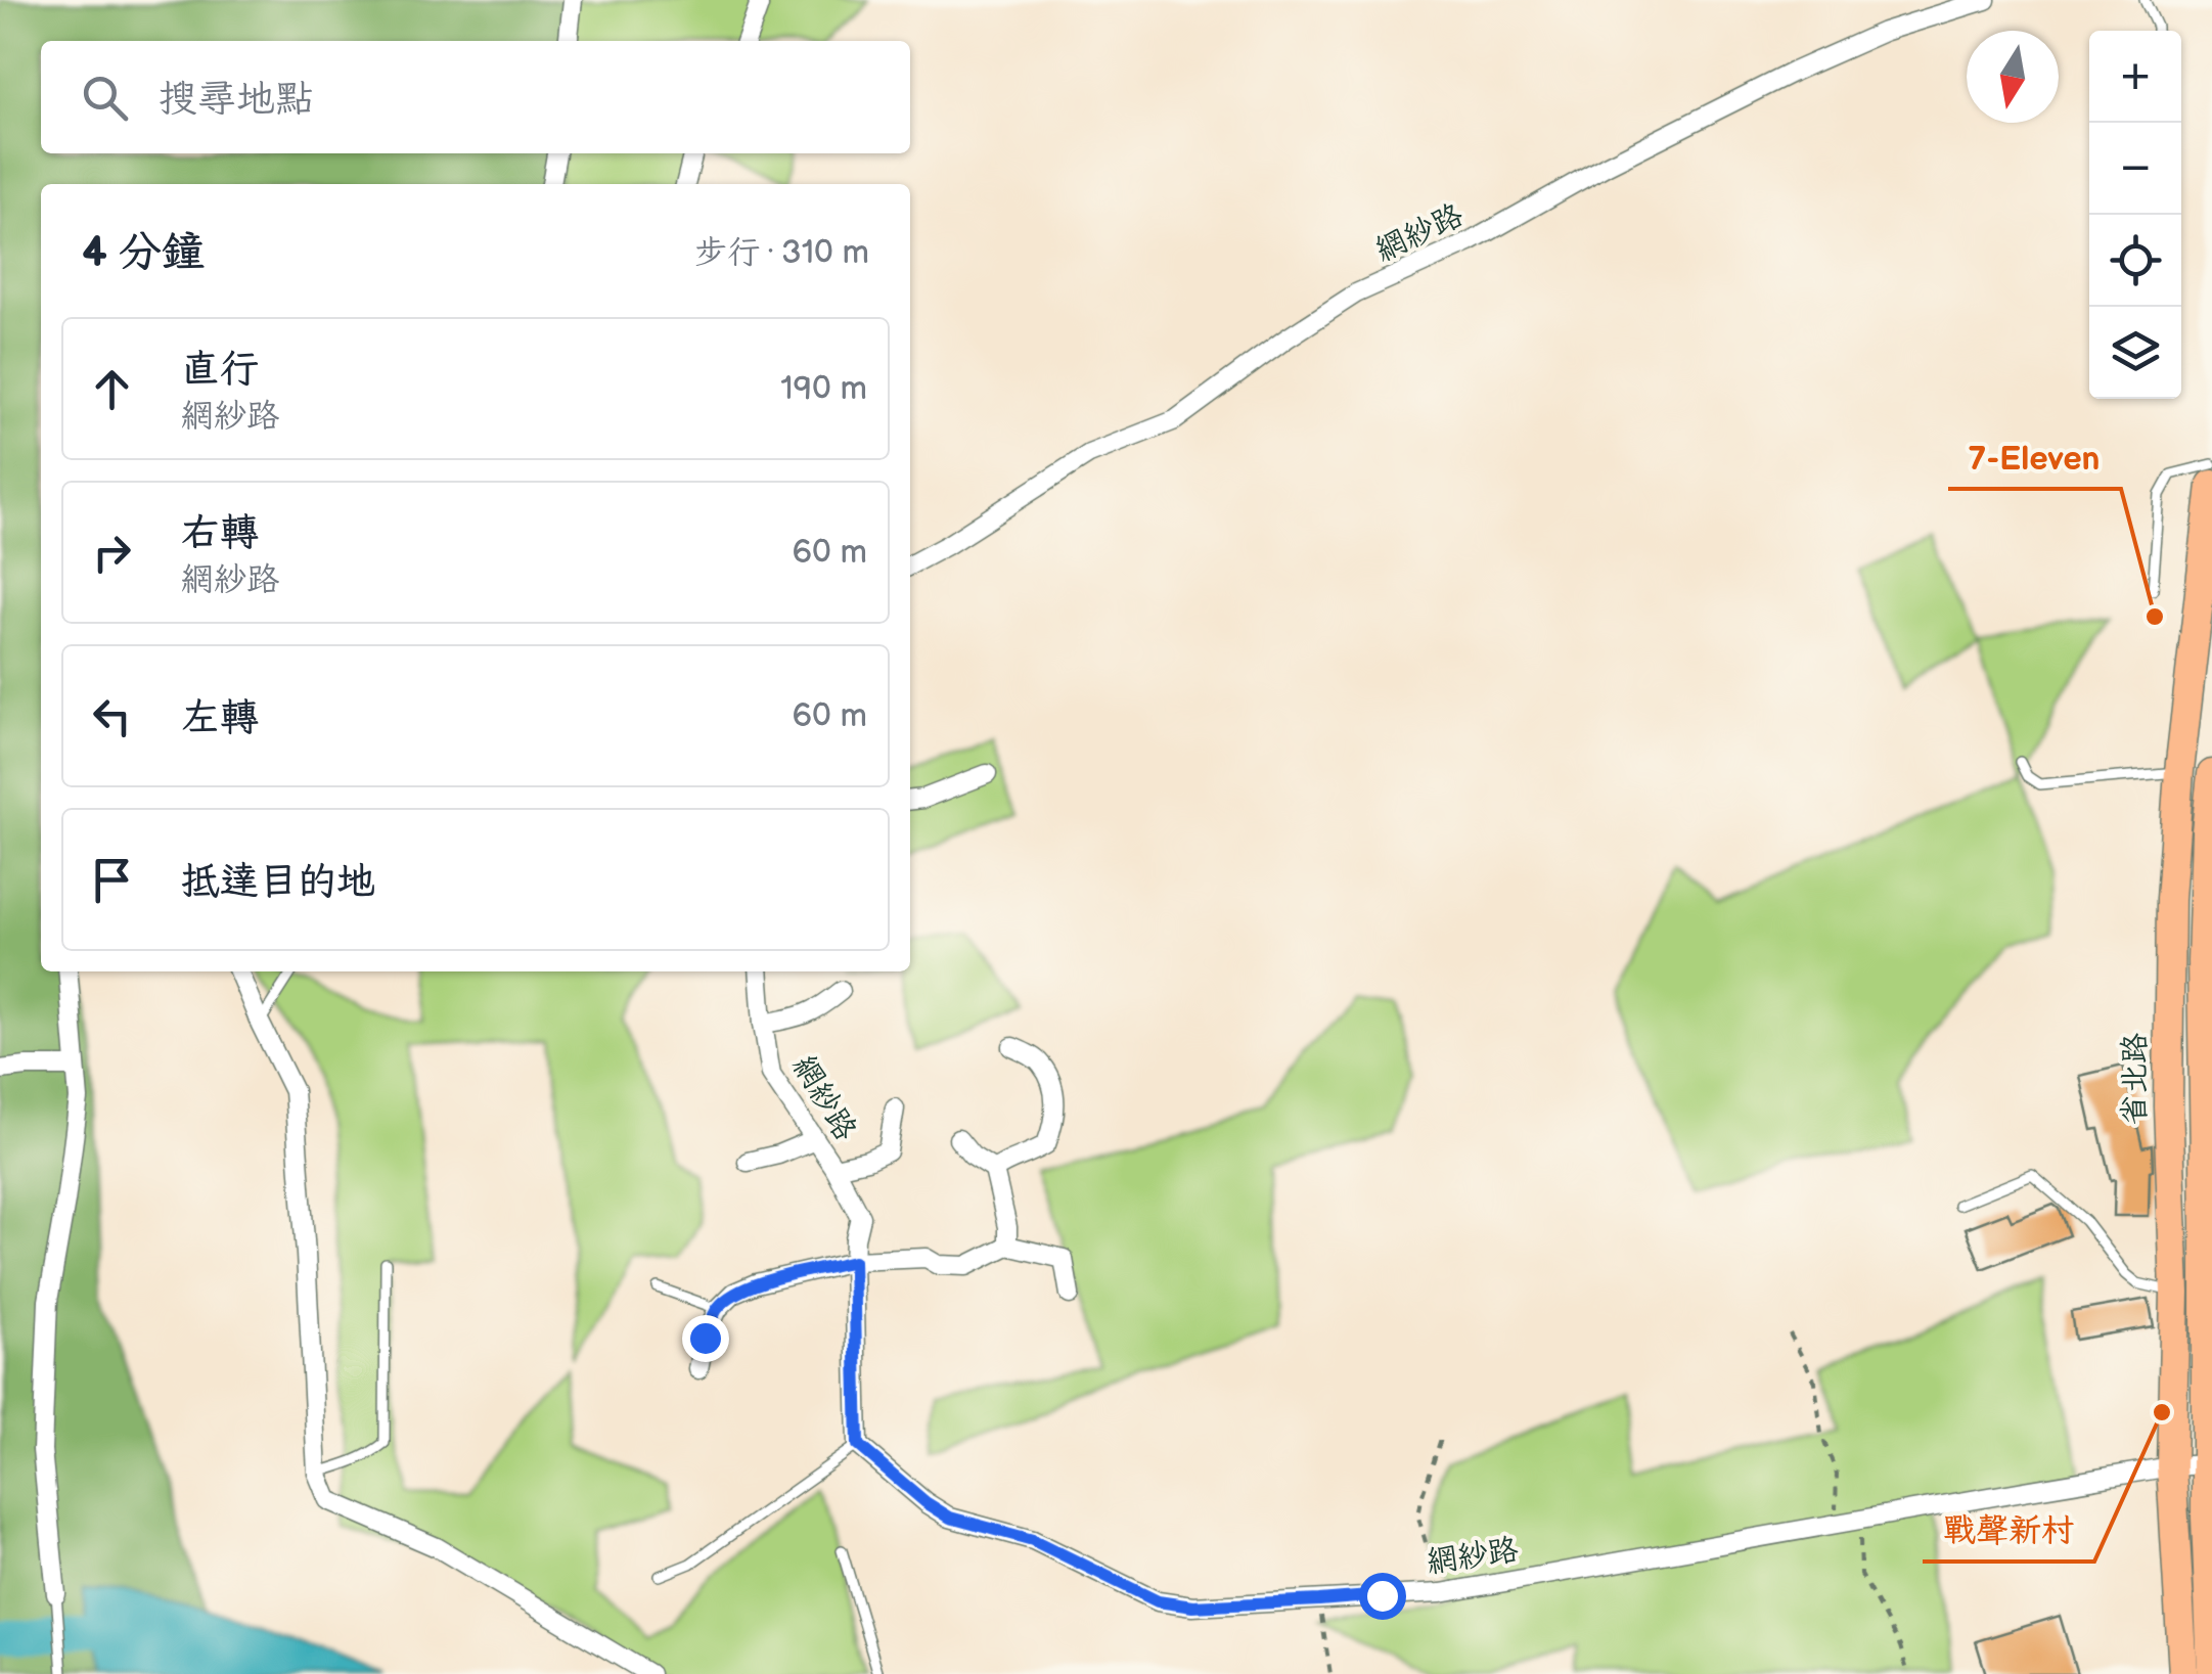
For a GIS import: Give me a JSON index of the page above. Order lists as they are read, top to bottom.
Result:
{
  "streets": {
    "main road": ["省北路"],
    "street": ["網紗路"]
  },
  "crossings": [
    ["網紗路", "省北路"]
  ],
  "places": ["7-Eleven", "戰聲新村"],
  "north": "bottom",
  "page": {
    "map_buttons": ["+", "−"],
    "search": "搜尋地點",
    "heading": ["4 分鐘", "步行 · 310 m"],
    "list": [
      ["直行", "網紗路", "190 m"],
      ["右轉", "網紗路", "60 m"],
      ["左轉", "60 m"],
      "抵達目的地"
    ]
  }
}
